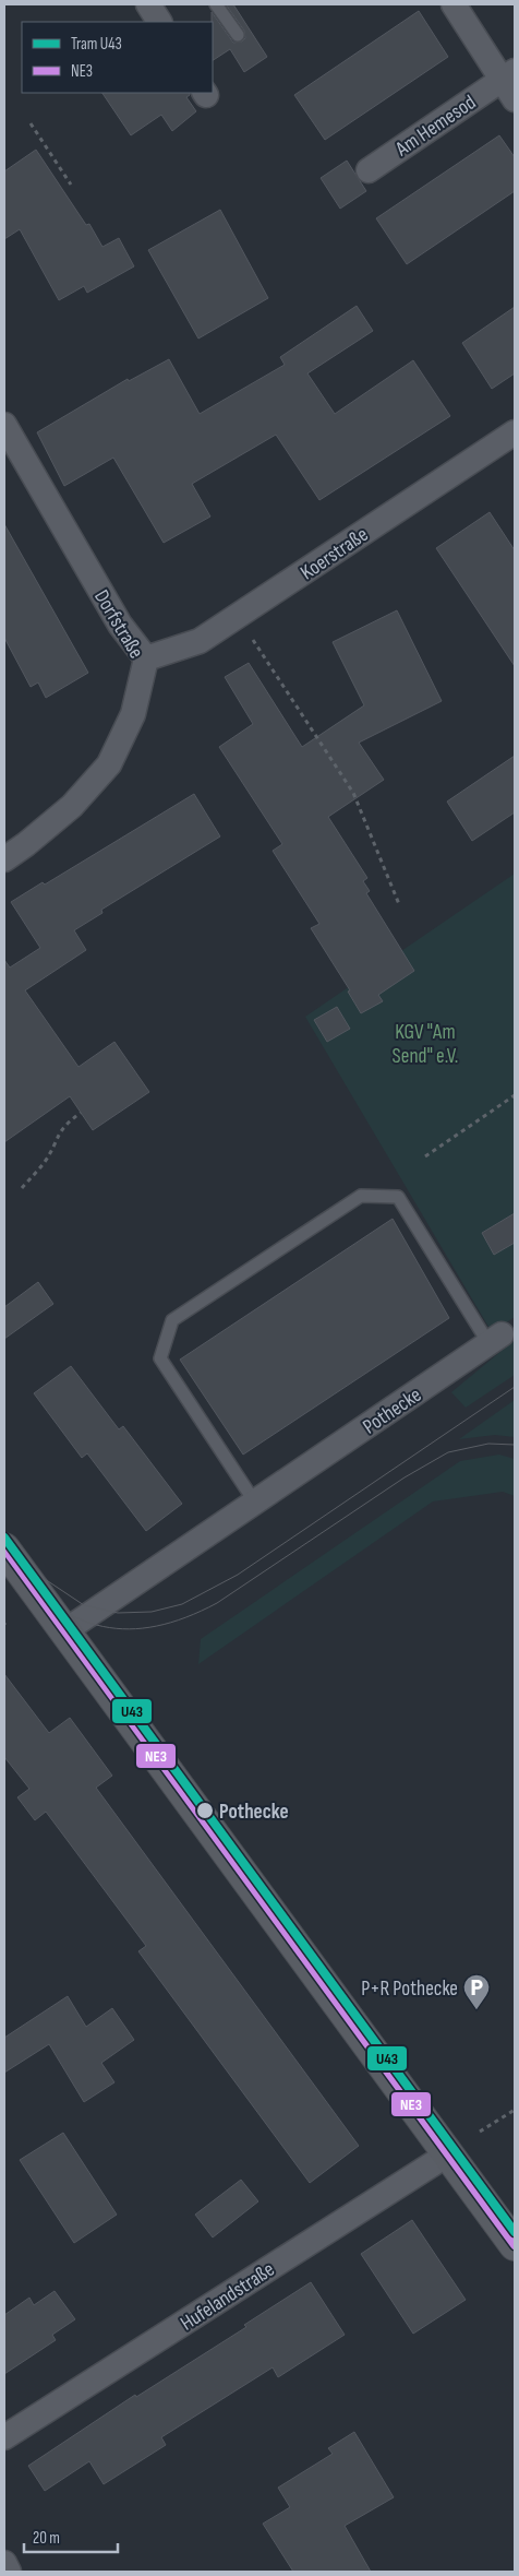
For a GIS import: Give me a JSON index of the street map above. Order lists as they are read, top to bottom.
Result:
{
  "streets": {
    "street": [
      "Am Hemesod",
      "Koerstraße",
      "Dorfstraße",
      "Pothecke",
      "Hufelandstraße"
    ]
  },
  "crossings": [
    ["Koerstraße", "Dorfstraße"]
  ],
  "parks": ["KGV \"Am Send\" e.V."],
  "places": {
    "other": ["Pothecke"],
    "parking": ["P+R Pothecke"]
  },
  "lines": ["tram line U43", "transit line NE3"],
  "legend": ["Tram U43", "NE3"],
  "scale_bar": "20 m"
}
